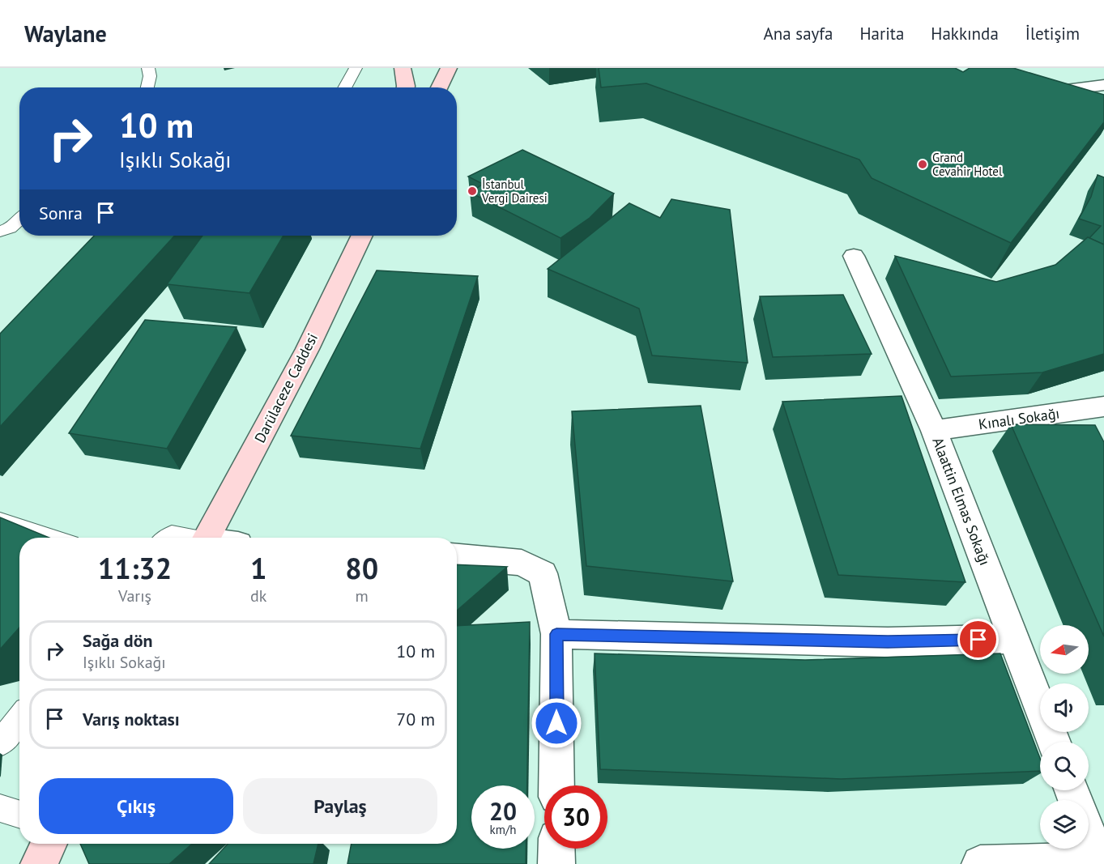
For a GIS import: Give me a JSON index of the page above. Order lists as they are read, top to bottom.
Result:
{
  "streets": {
    "main road": ["Darülaceze Caddesi"],
    "street": ["Kınalı Sokağı", "Alaattin Elmas Sokağı"]
  },
  "crossings": [
    ["Kınalı Sokağı", "Alaattin Elmas Sokağı"]
  ],
  "places": ["Grand Cevahir Hotel", "İstanbul Vergi Dairesi"],
  "north": "left",
  "page": {
    "header": "Waylane",
    "nav": [
      "Ana sayfa",
      "Harita",
      "Hakkında",
      "İletişim"
    ],
    "turn": ["10 m", "Işıklı Sokağı"],
    "then": "Sonra",
    "eta": [
      "11:32",
      "Varış",
      "1",
      "dk",
      "80",
      "m"
    ],
    "list": [
      {
        "name": "Sağa dön",
        "note": "Işıklı Sokağı",
        "value": "10 m"
      },
      {
        "name": "Varış noktası",
        "value": "70 m"
      }
    ],
    "buttons": ["Çıkış", "Paylaş"],
    "speed": "20 km/h",
    "limit": "30"
  }
}
